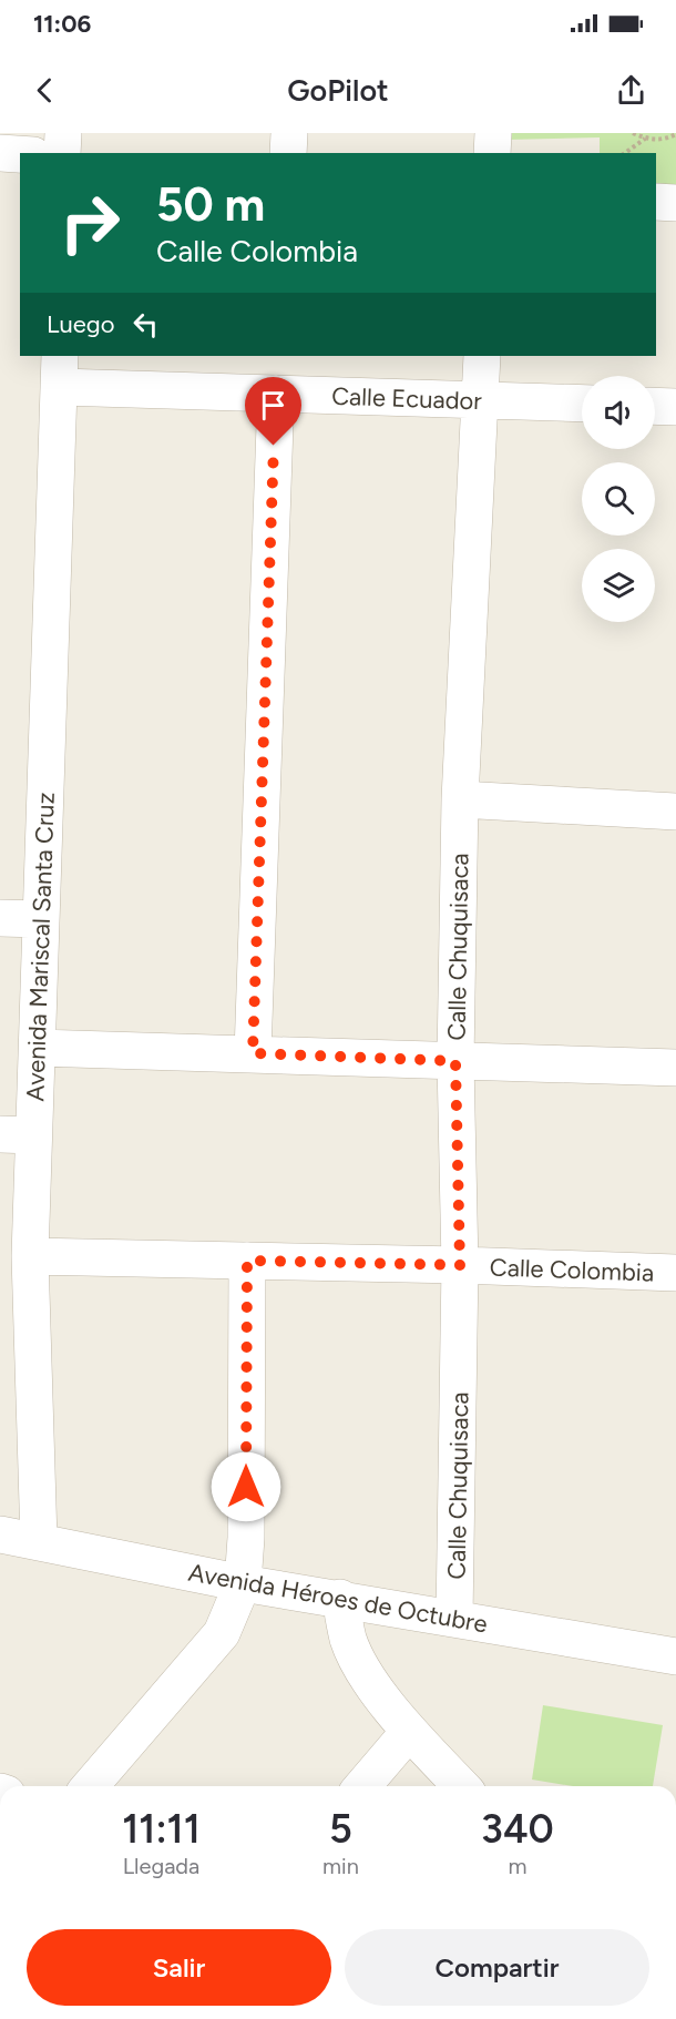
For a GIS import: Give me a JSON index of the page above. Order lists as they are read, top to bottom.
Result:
{
  "streets": {
    "street": [
      "Calle Ecuador",
      "Avenida Mariscal Santa Cruz",
      "Calle Chuquisaca",
      "Calle Colombia",
      "Avenida Héroes de Octubre"
    ]
  },
  "crossings": [
    ["Calle Ecuador", "Avenida Mariscal Santa Cruz"],
    ["Calle Ecuador", "Calle Chuquisaca"],
    ["Avenida Mariscal Santa Cruz", "Calle Colombia"],
    ["Avenida Mariscal Santa Cruz", "Avenida Héroes de Octubre"],
    ["Calle Chuquisaca", "Calle Colombia"],
    ["Calle Chuquisaca", "Avenida Héroes de Octubre"]
  ],
  "page": {
    "status": "11:06",
    "header": "GoPilot",
    "turn": ["50 m", "Calle Colombia"],
    "then": "Luego",
    "eta": [
      "11:11",
      "Llegada",
      "5",
      "min",
      "340",
      "m"
    ],
    "buttons": ["Salir", "Compartir"]
  }
}
